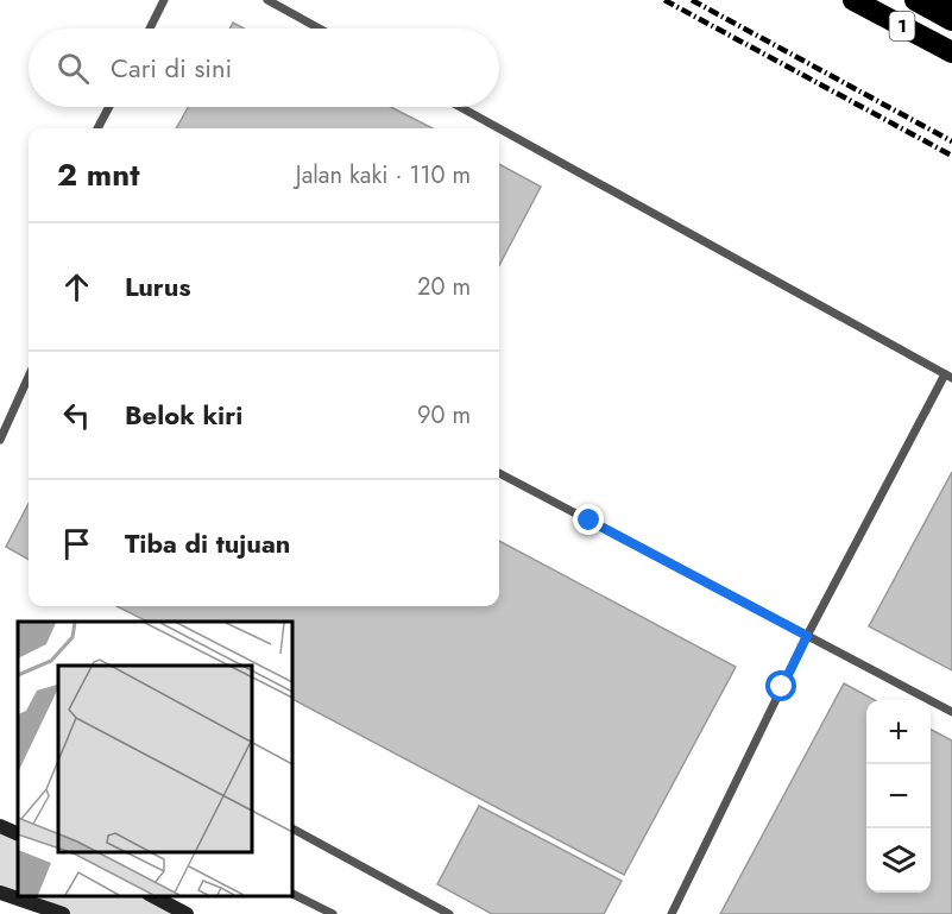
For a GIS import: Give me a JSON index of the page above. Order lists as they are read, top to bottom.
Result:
{
  "streets": {
    "highway": ["1"]
  },
  "page": {
    "search": "Cari di sini",
    "heading": ["2 mnt", "Jalan kaki · 110 m"],
    "list": [
      ["Lurus", "20 m"],
      ["Belok kiri", "90 m"],
      "Tiba di tujuan"
    ],
    "map_buttons": ["+", "−"]
  }
}
